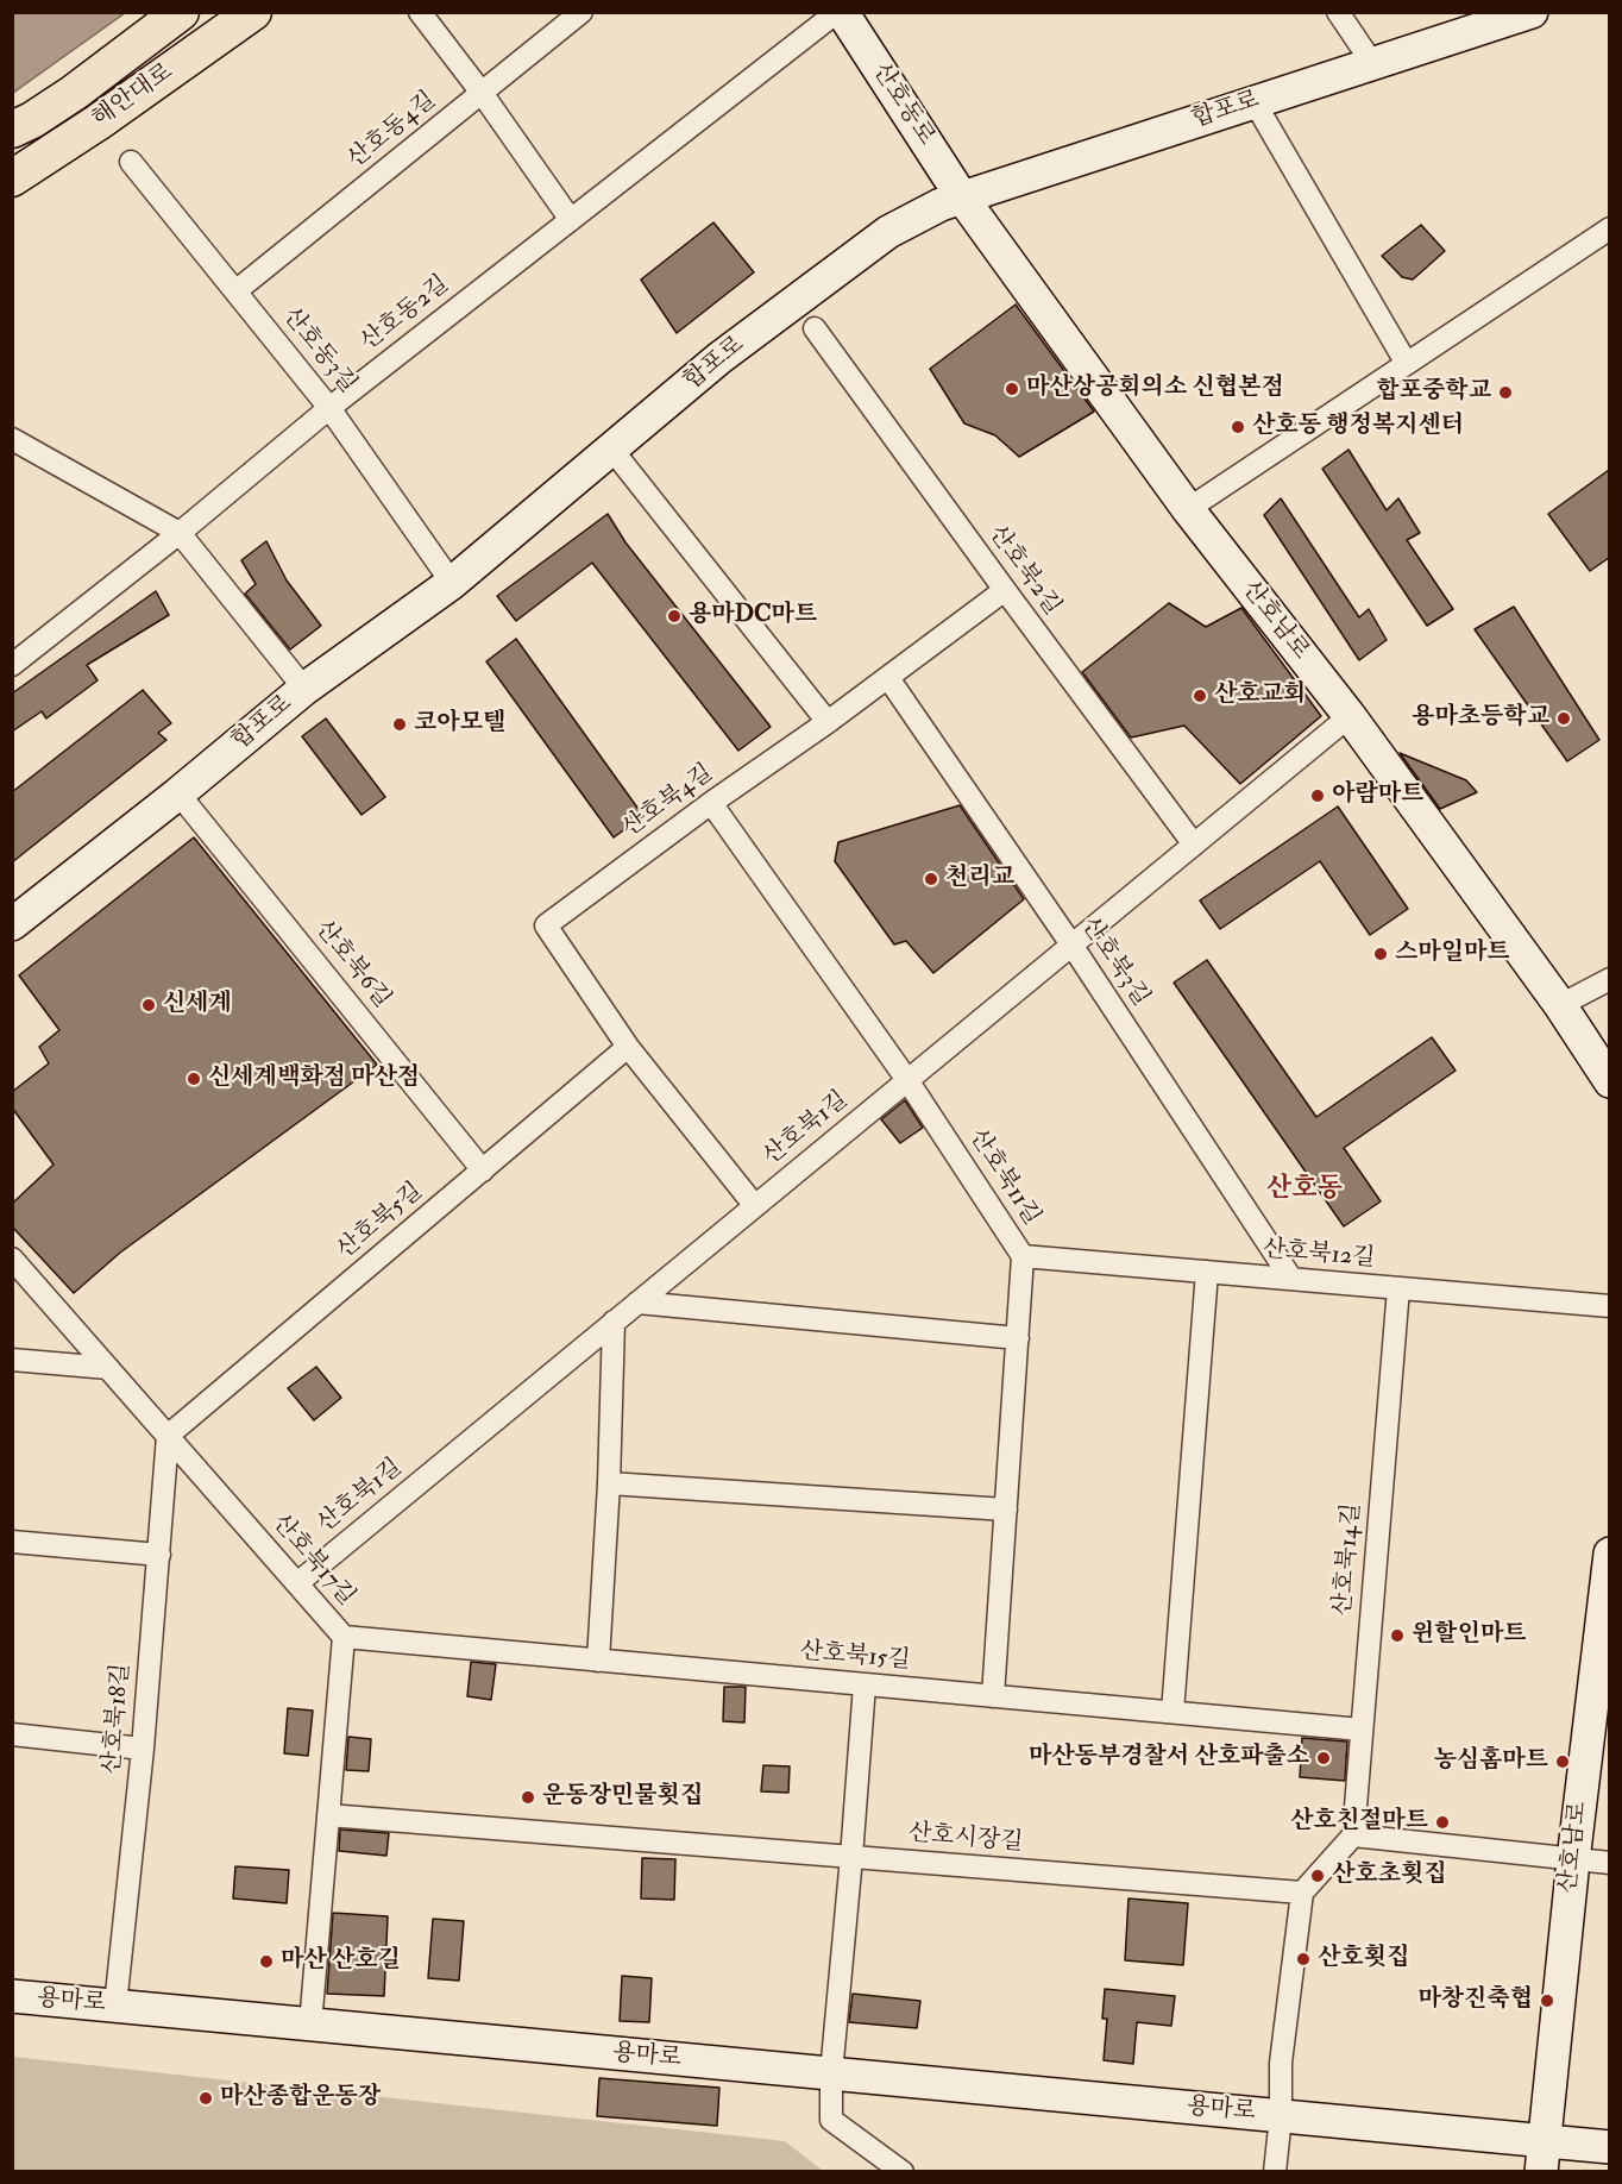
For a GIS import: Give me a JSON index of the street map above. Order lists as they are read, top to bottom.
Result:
{
  "streets": {
    "main road": [
      "해안대로",
      "산호동로",
      "합포로",
      "산호남로",
      "용마로"
    ],
    "street": [
      "산호동4길",
      "산호동2길",
      "산호동3길",
      "산호북2길",
      "산호북4길",
      "산호북3길",
      "산호북6길",
      "산호북1길",
      "산호북11길",
      "산호북5길",
      "산호북12길",
      "산호북14길",
      "산호북17길",
      "산호북15길",
      "산호북18길",
      "산호시장길"
    ]
  },
  "crossings": [
    ["산호동로", "합포로"],
    ["산호동로", "산호동2길"],
    ["산호동로", "산호남로"],
    ["합포로", "산호동3길"],
    ["합포로", "산호남로"],
    ["합포로", "산호북6길"],
    ["산호동4길", "산호동3길"],
    ["산호동2길", "산호동3길"],
    ["산호북2길", "산호북4길"],
    ["산호북2길", "산호북1길"],
    ["산호남로", "산호북1길"],
    ["산호남로", "용마로"],
    ["산호북4길", "산호북3길"],
    ["산호북4길", "산호북1길"],
    ["산호북4길", "산호북11길"],
    ["산호북4길", "산호북5길"],
    ["산호북3길", "산호북1길"],
    ["산호북3길", "산호북12길"],
    ["산호북6길", "산호북5길"],
    ["산호북1길", "산호북11길"],
    ["산호북1길", "산호북17길"],
    ["산호북11길", "산호북12길"],
    ["산호북11길", "산호북15길"],
    ["산호북5길", "산호북17길"],
    ["산호북5길", "산호북18길"],
    ["산호북12길", "산호북14길"],
    ["산호북14길", "산호북15길"],
    ["산호북17길", "산호북15길"],
    ["산호북17길", "산호북18길"],
    ["산호북17길", "산호시장길"],
    ["산호북17길", "용마로"],
    ["산호북18길", "용마로"]
  ],
  "districts": ["산호동"],
  "places": [
    "마산상공회의소 신협본점",
    "합포중학교",
    "산호동 행정복지센터",
    "용마DC마트",
    "산호교회",
    "용마초등학교",
    "코아모텔",
    "아람마트",
    "천리교",
    "스마일마트",
    "신세계",
    "신세계백화점 마산점",
    "윈할인마트",
    "마산동부경찰서 산호파출소",
    "농심홈마트",
    "운동장민물횟집",
    "산호친절마트",
    "산호초횟집",
    "산호횟집",
    "마산 산호길",
    "마창진축협",
    "마산종합운동장"
  ]
}
